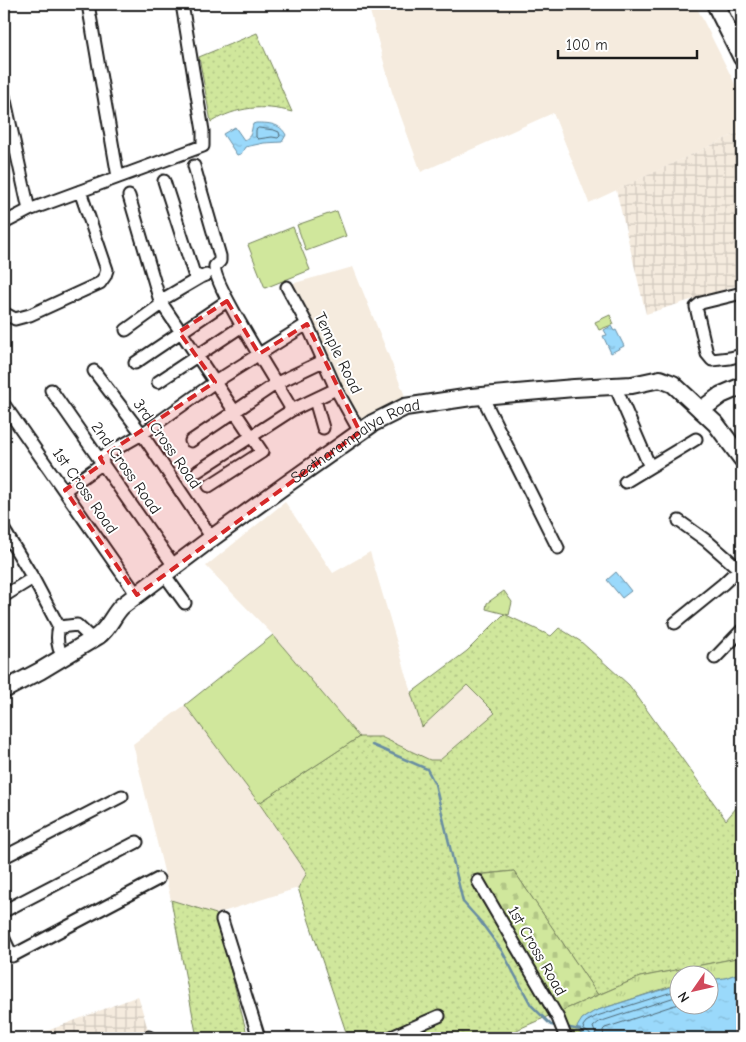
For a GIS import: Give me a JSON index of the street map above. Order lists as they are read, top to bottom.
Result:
{
  "streets": {
    "street": [
      "Temple Road",
      "3rd Cross Road",
      "Seetharampalya Road",
      "2nd Cross Road",
      "1st Cross Road"
    ]
  },
  "crossings": [
    ["Temple Road", "Seetharampalya Road"],
    ["3rd Cross Road", "Seetharampalya Road"],
    ["Seetharampalya Road", "2nd Cross Road"],
    ["Seetharampalya Road", "1st Cross Road"]
  ],
  "scale_bar": "100 m",
  "north": "bottom left"
}
